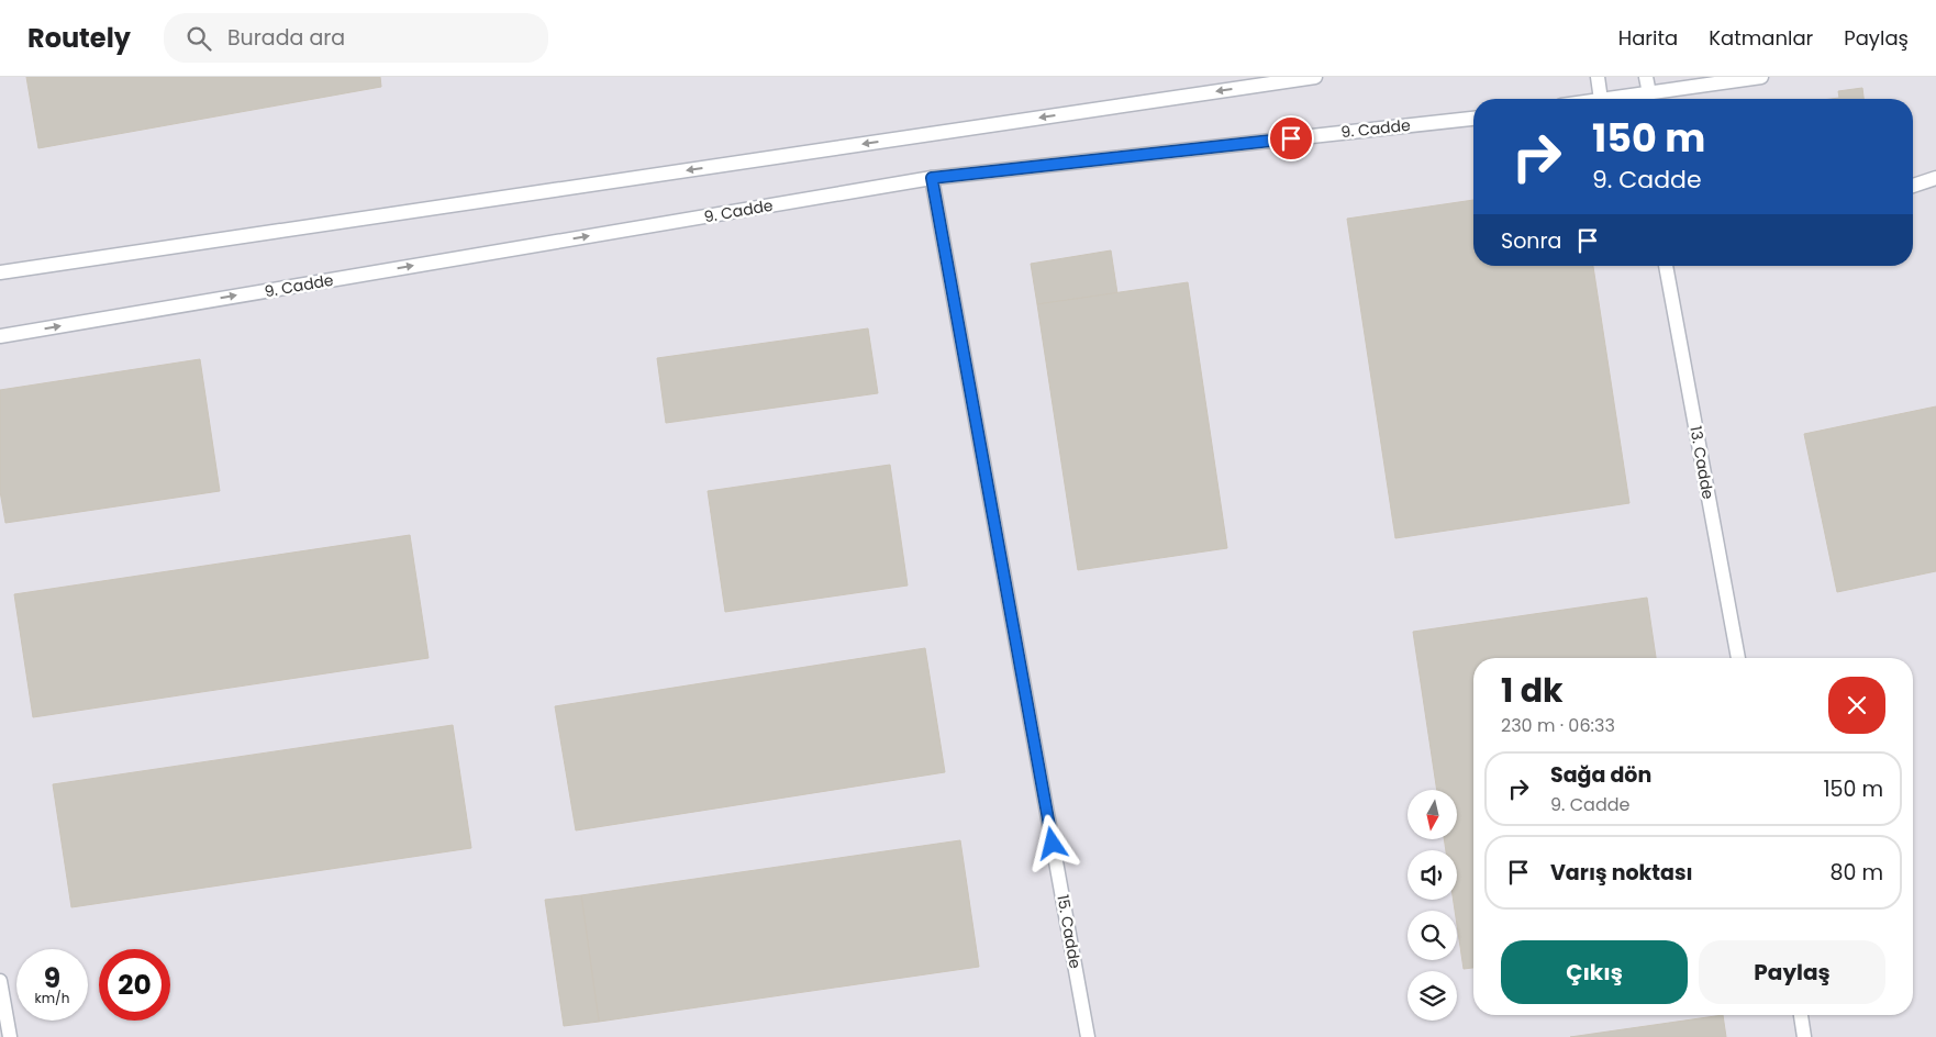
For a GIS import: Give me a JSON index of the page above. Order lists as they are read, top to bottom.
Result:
{
  "streets": {
    "lane": ["9. Cadde", "13. Cadde", "15. Cadde"]
  },
  "crossings": [
    ["9. Cadde", "15. Cadde"]
  ],
  "north": "bottom",
  "page": {
    "header": "Routely",
    "search": "Burada ara",
    "nav": ["Harita", "Katmanlar", "Paylaş"],
    "turn": ["150 m", "9. Cadde"],
    "then": "Sonra",
    "heading": ["1 dk", "230 m · 06:33"],
    "list": [
      {
        "name": "Sağa dön",
        "note": "9. Cadde",
        "value": "150 m"
      },
      {
        "name": "Varış noktası",
        "value": "80 m"
      }
    ],
    "buttons": ["Çıkış", "Paylaş"],
    "speed": "9 km/h",
    "limit": "20"
  }
}
